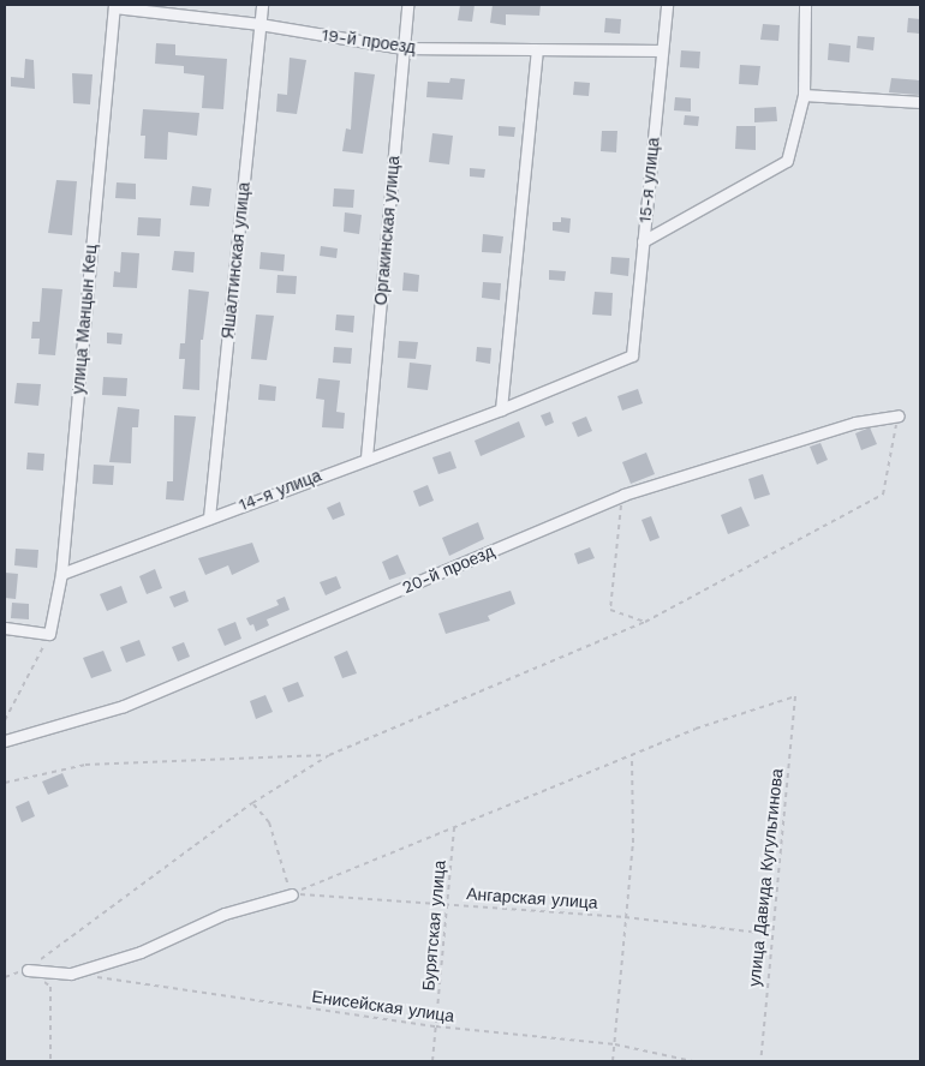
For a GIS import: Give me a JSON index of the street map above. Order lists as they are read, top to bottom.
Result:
{
  "streets": {
    "street": [
      "19-й проезд",
      "15-я улица",
      "Оргакинская улица",
      "Яшалтинская улица",
      "улица Манцын Кец",
      "14-я улица",
      "20-й проезд"
    ],
    "path": [
      "улица Давида Кугультинова",
      "Ангарская улица",
      "Бурятская улица",
      "Енисейская улица"
    ]
  },
  "crossings": [
    ["19-й проезд", "15-я улица"],
    ["19-й проезд", "Оргакинская улица"],
    ["19-й проезд", "Яшалтинская улица"],
    ["19-й проезд", "улица Манцын Кец"],
    ["15-я улица", "14-я улица"],
    ["Оргакинская улица", "14-я улица"],
    ["Яшалтинская улица", "14-я улица"],
    ["улица Манцын Кец", "14-я улица"],
    ["улица Давида Кугультинова", "Ангарская улица"],
    ["Ангарская улица", "Бурятская улица"],
    ["Бурятская улица", "Енисейская улица"]
  ]
}
